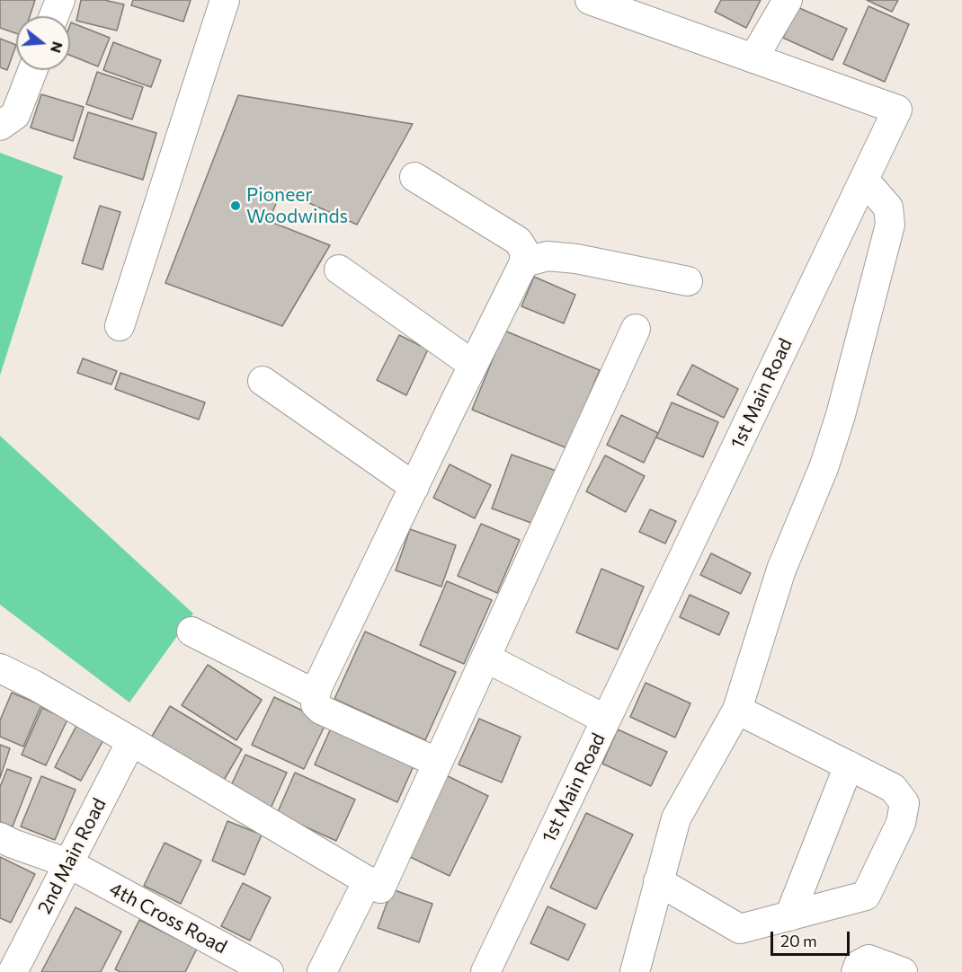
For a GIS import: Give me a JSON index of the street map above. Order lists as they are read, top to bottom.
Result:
{
  "streets": {
    "street": ["1st Main Road", "2nd Main Road", "4th Cross Road"]
  },
  "crossings": [
    ["2nd Main Road", "4th Cross Road"]
  ],
  "places": ["Pioneer Woodwinds"],
  "scale_bar": "20 m",
  "north": "right"
}
